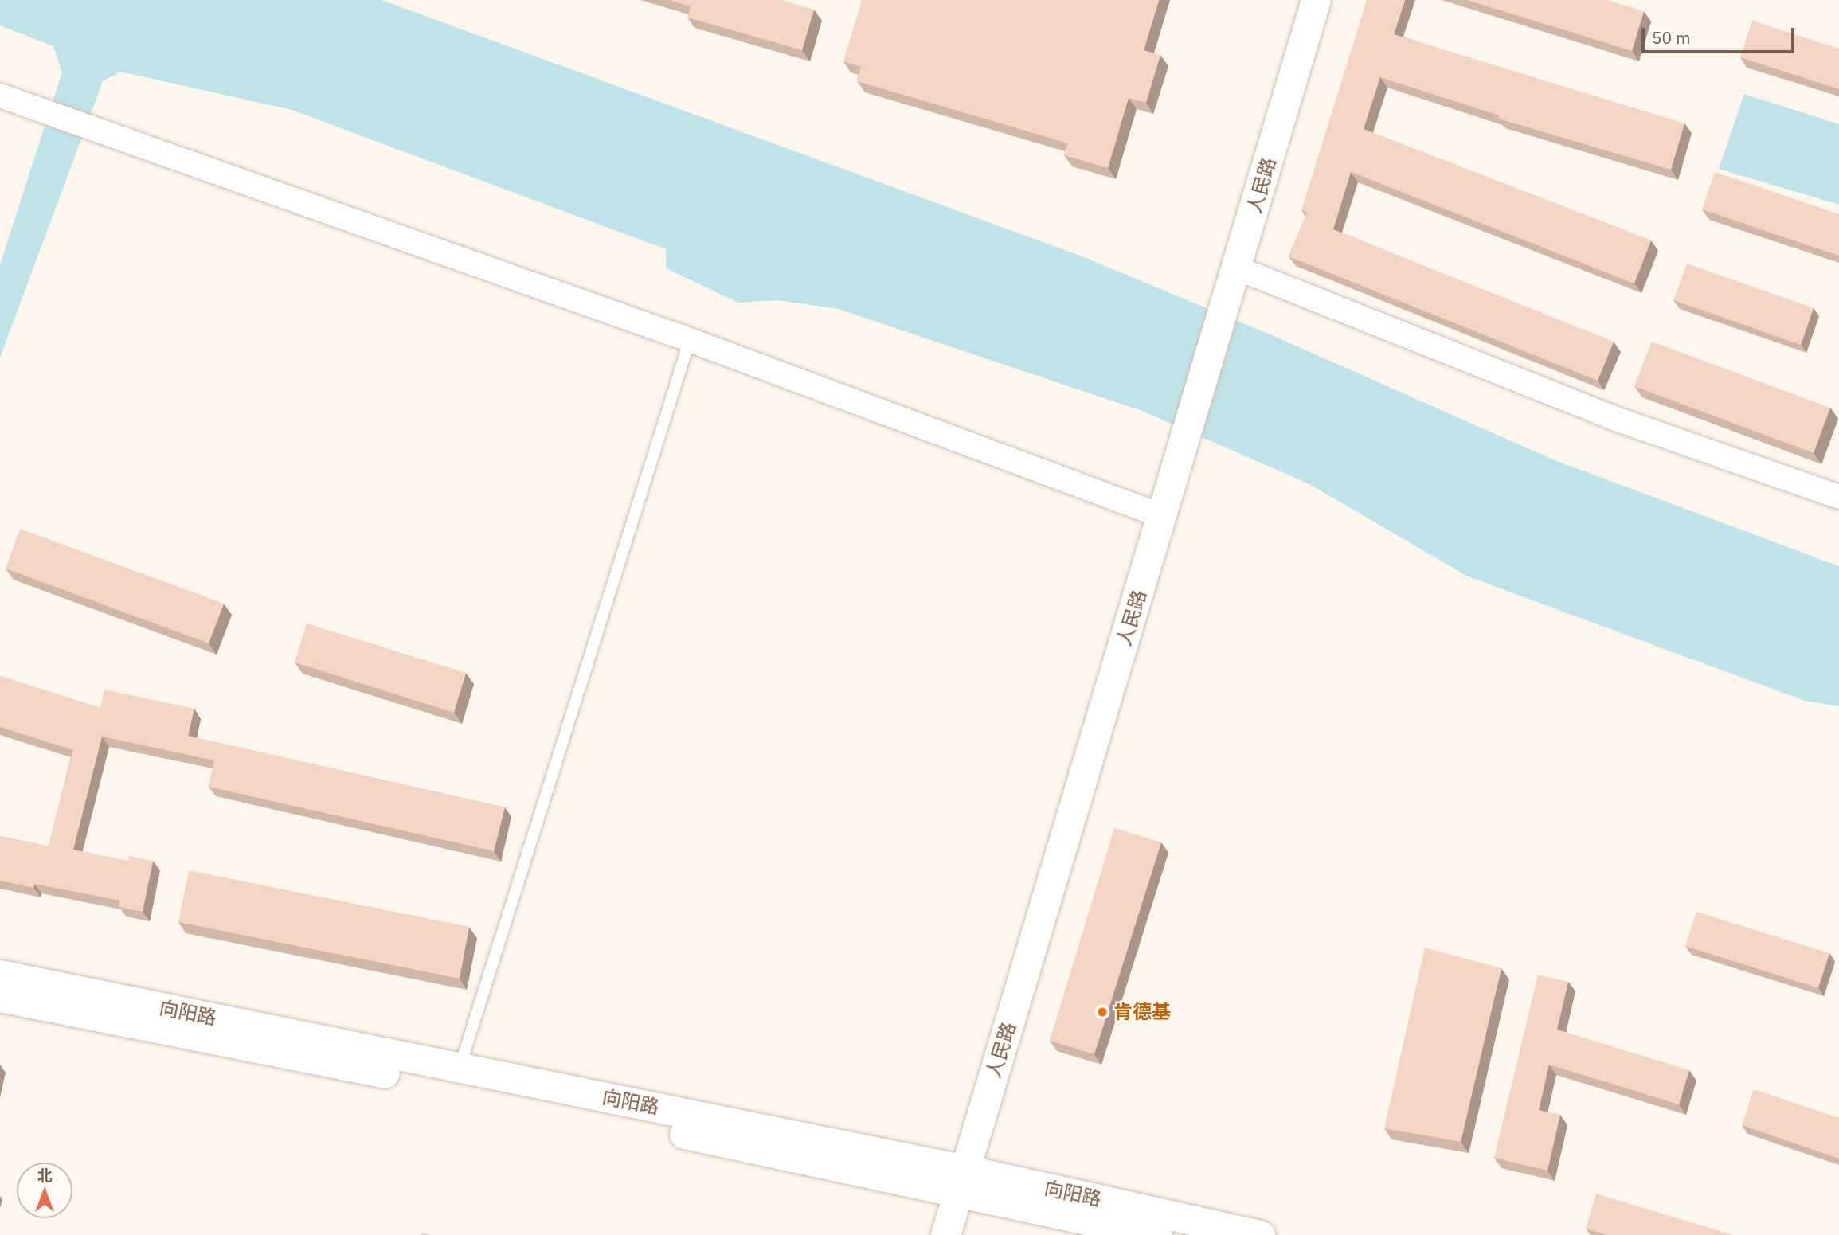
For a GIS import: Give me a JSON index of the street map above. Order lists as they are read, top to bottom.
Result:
{
  "streets": {
    "street": ["人民路", "向阳路"]
  },
  "crossings": [
    ["人民路", "向阳路"]
  ],
  "places": ["肯德基"],
  "scale_bar": "50 m",
  "north": "top"
}
